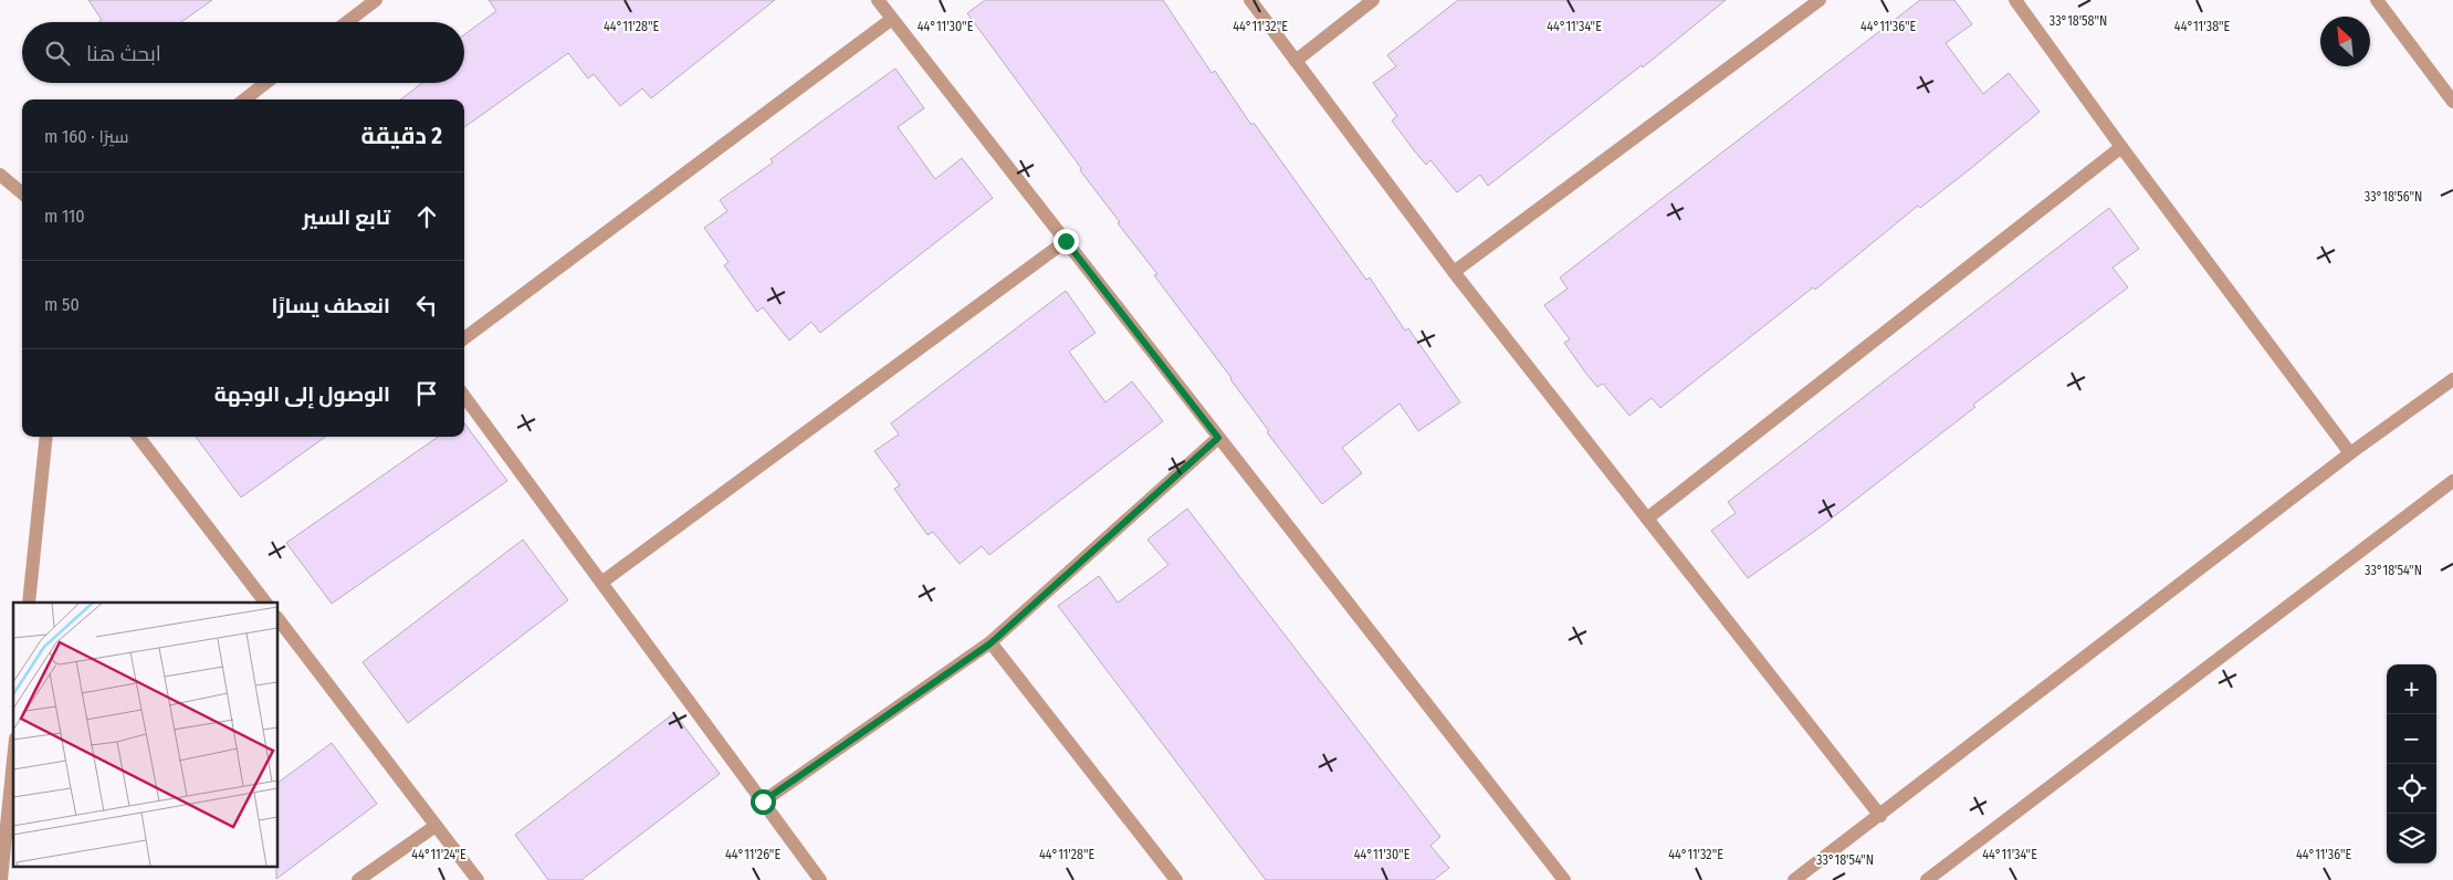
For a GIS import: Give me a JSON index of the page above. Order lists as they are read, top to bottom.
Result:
{
  "north": "top left",
  "page": {
    "search": "ابحث هنا",
    "heading": ["2 دقيقة", "سيرًا · 160 m"],
    "list": [
      ["تابع السير", "110 m"],
      ["انعطف يسارًا", "50 m"],
      "الوصول إلى الوجهة"
    ],
    "map_buttons": ["+", "−"]
  },
  "coordinates": [
    "33°18'58\"N",
    "44°11'28\"E",
    "44°11'30\"E",
    "44°11'32\"E",
    "44°11'34\"E",
    "44°11'36\"E",
    "44°11'38\"E",
    "33°18'56\"N",
    "33°18'54\"N",
    "44°11'24\"E",
    "44°11'26\"E"
  ]
}
